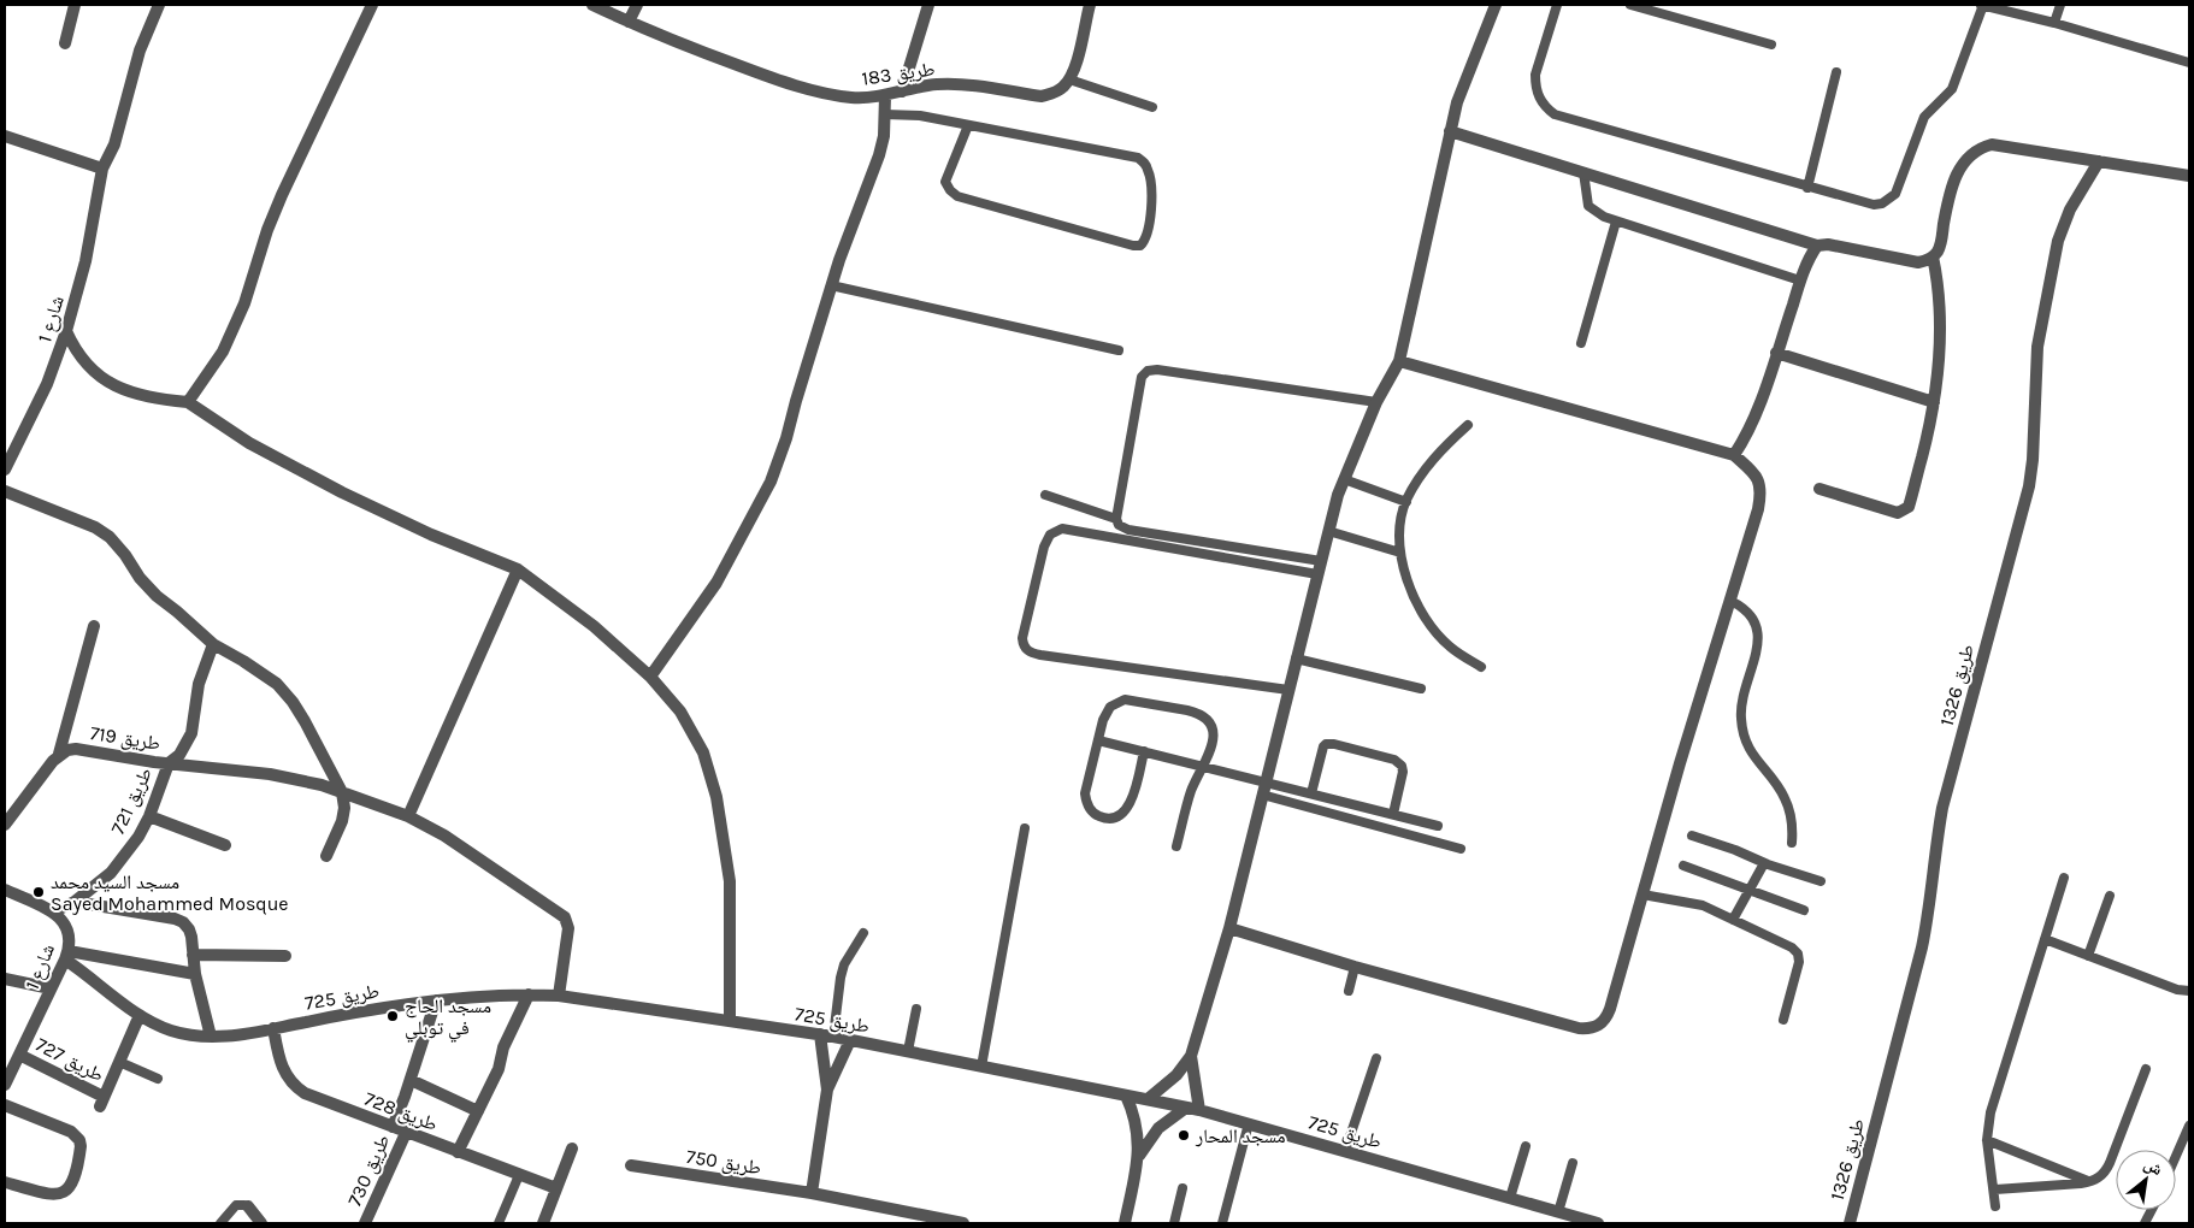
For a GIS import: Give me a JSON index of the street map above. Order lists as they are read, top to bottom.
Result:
{
  "streets": {
    "street": [
      "طريق 183",
      "شارع 1",
      "طريق 1326",
      "طريق 719",
      "طريق 721",
      "طريق 725",
      "طريق 727",
      "طريق 728",
      "طريق 750",
      "طريق 730"
    ]
  },
  "crossings": [
    ["شارع 1", "طريق 721"],
    ["شارع 1", "طريق 725"],
    ["شارع 1", "طريق 727"],
    ["طريق 719", "طريق 721"],
    ["طريق 719", "طريق 725"],
    ["طريق 725", "طريق 727"],
    ["طريق 725", "طريق 728"],
    ["طريق 725", "طريق 730"],
    ["طريق 728", "طريق 730"]
  ],
  "places": ["مسجد السيد محمد Sayed Mohammed Mosque", "مسجد الحاج في توبلي", "مسجد المحار"],
  "north": "top right"
}
